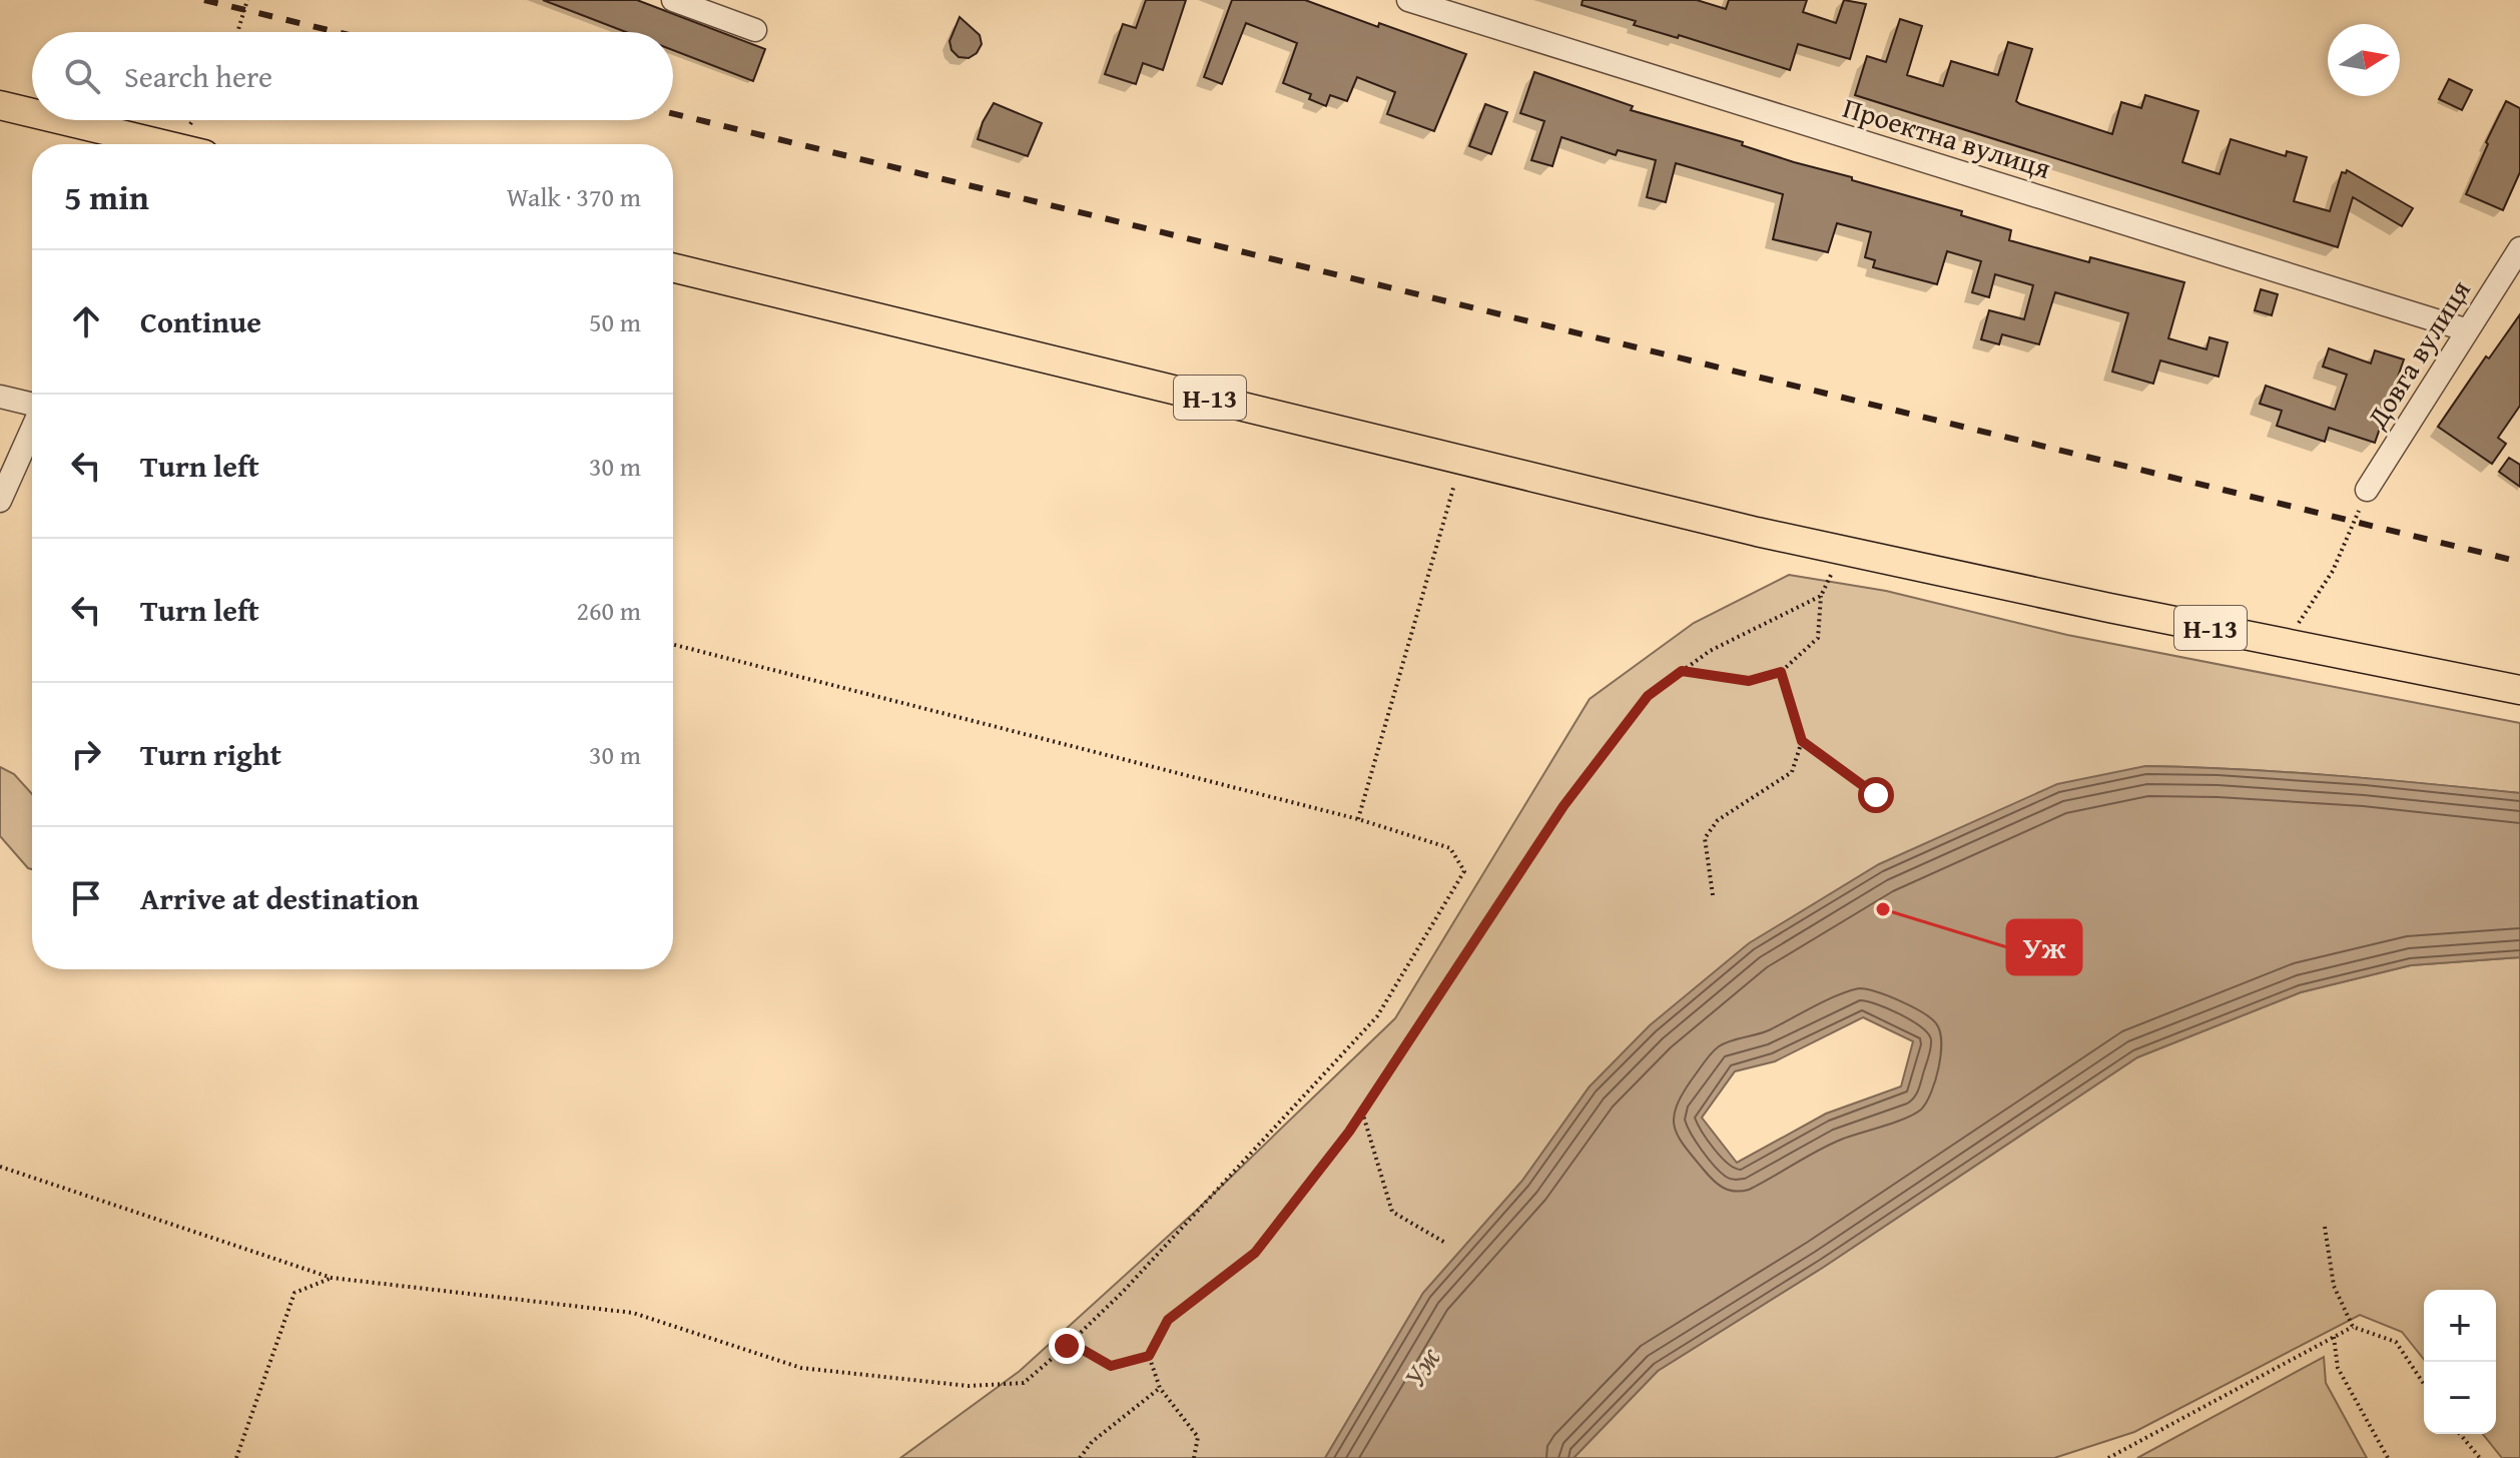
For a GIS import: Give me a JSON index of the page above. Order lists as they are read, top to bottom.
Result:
{
  "streets": {
    "main road": ["Н-13"],
    "street": ["Проектна вулиця", "Довга вулиця"]
  },
  "crossings": [
    ["Проектна вулиця", "Довга вулиця"]
  ],
  "water": ["Уж"],
  "places": ["Уж"],
  "north": "right",
  "page": {
    "search": "Search here",
    "heading": ["5 min", "Walk · 370 m"],
    "list": [
      ["Continue", "50 m"],
      ["Turn left", "30 m"],
      ["Turn left", "260 m"],
      ["Turn right", "30 m"],
      "Arrive at destination"
    ],
    "map_buttons": ["+", "−"]
  }
}
